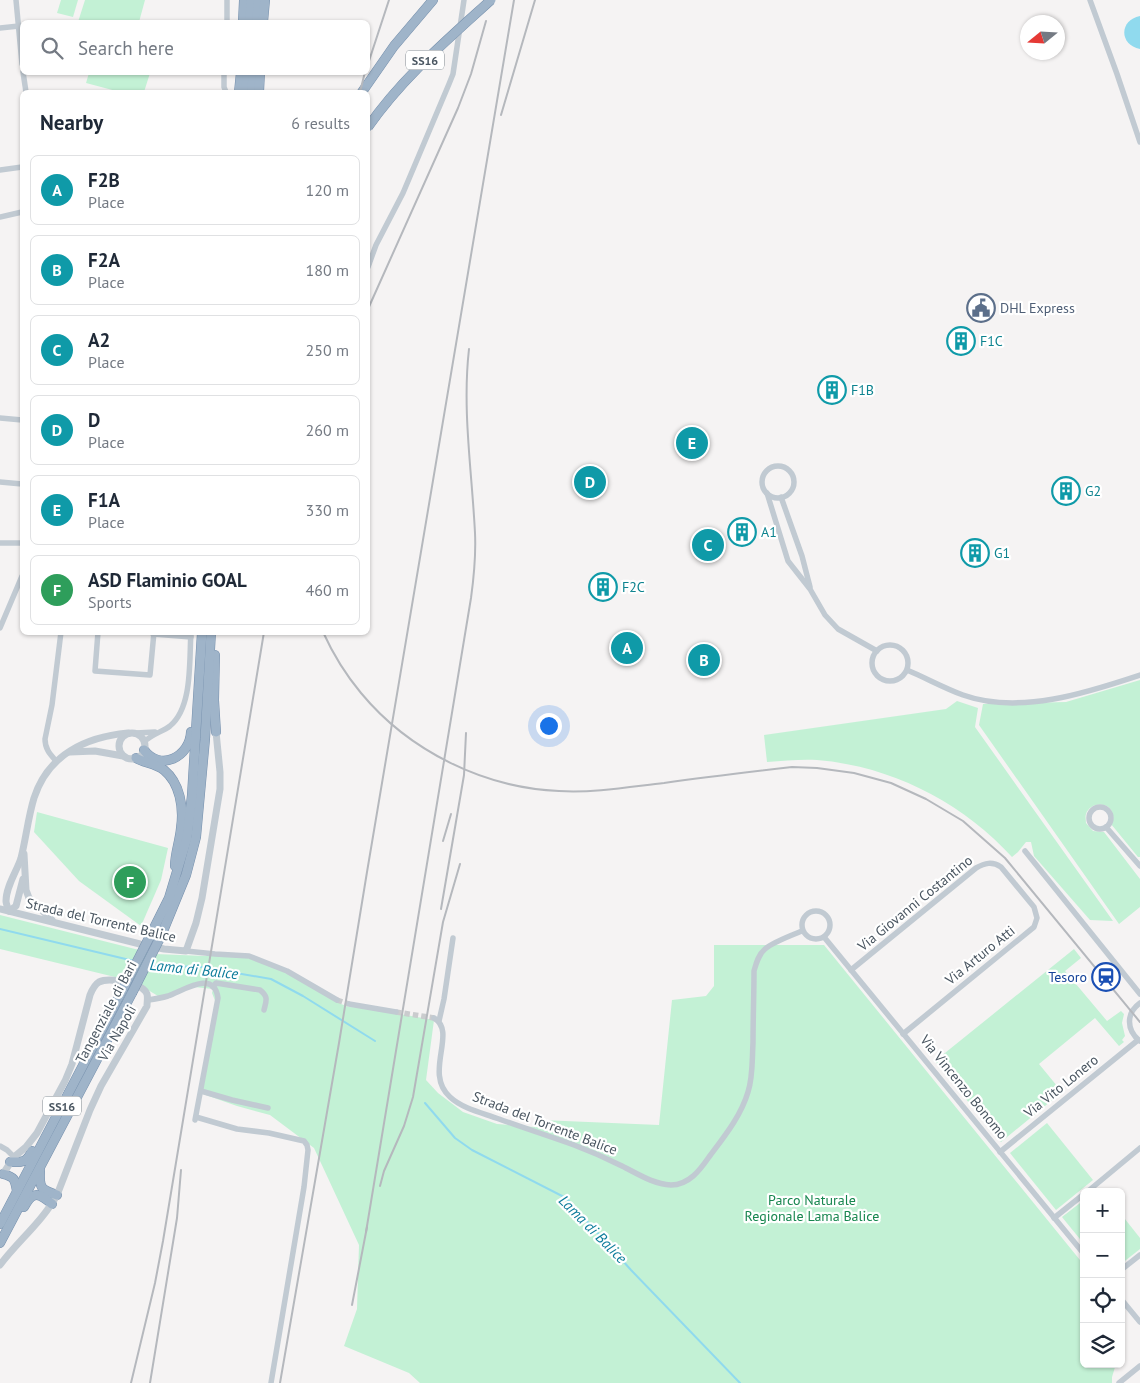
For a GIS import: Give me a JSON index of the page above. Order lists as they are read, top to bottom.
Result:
{
  "streets": {
    "highway": ["SS16", "Tangenziale di Bari"],
    "street": [
      "Via Giovanni Costantino",
      "Strada del Torrente Balice",
      "Via Arturo Atti",
      "Via Napoli",
      "Via Vito Lonero",
      "Via Vincenzo Bonomo"
    ]
  },
  "crossings": [
    ["Via Giovanni Costantino", "Via Arturo Atti"],
    ["Via Giovanni Costantino", "Via Vincenzo Bonomo"],
    ["Strada del Torrente Balice", "Via Vincenzo Bonomo"],
    ["Via Arturo Atti", "Via Vincenzo Bonomo"],
    ["Via Vito Lonero", "Via Vincenzo Bonomo"]
  ],
  "water": ["Lama di Balice"],
  "parks": ["Parco Naturale Regionale Lama Balice"],
  "places": {
    "public building": ["DHL Express"],
    "building": [
      "F1C",
      "F1B",
      "G2",
      "A1",
      "G1",
      "F2C"
    ],
    "station": ["Tesoro"]
  },
  "north": "left",
  "page": {
    "search": "Search here",
    "heading": ["Nearby", "6 results"],
    "list": [
      {
        "mark": "A",
        "name": "F2B",
        "note": "Place",
        "value": "120 m"
      },
      {
        "mark": "B",
        "name": "F2A",
        "note": "Place",
        "value": "180 m"
      },
      {
        "mark": "C",
        "name": "A2",
        "note": "Place",
        "value": "250 m"
      },
      {
        "mark": "D",
        "name": "D",
        "note": "Place",
        "value": "260 m"
      },
      {
        "mark": "E",
        "name": "F1A",
        "note": "Place",
        "value": "330 m"
      },
      {
        "mark": "F",
        "name": "ASD Flaminio GOAL",
        "note": "Sports",
        "value": "460 m"
      }
    ],
    "pins": [
      "E",
      "D",
      "C",
      "A",
      "B",
      "F"
    ],
    "map_buttons": ["+", "−"]
  }
}
